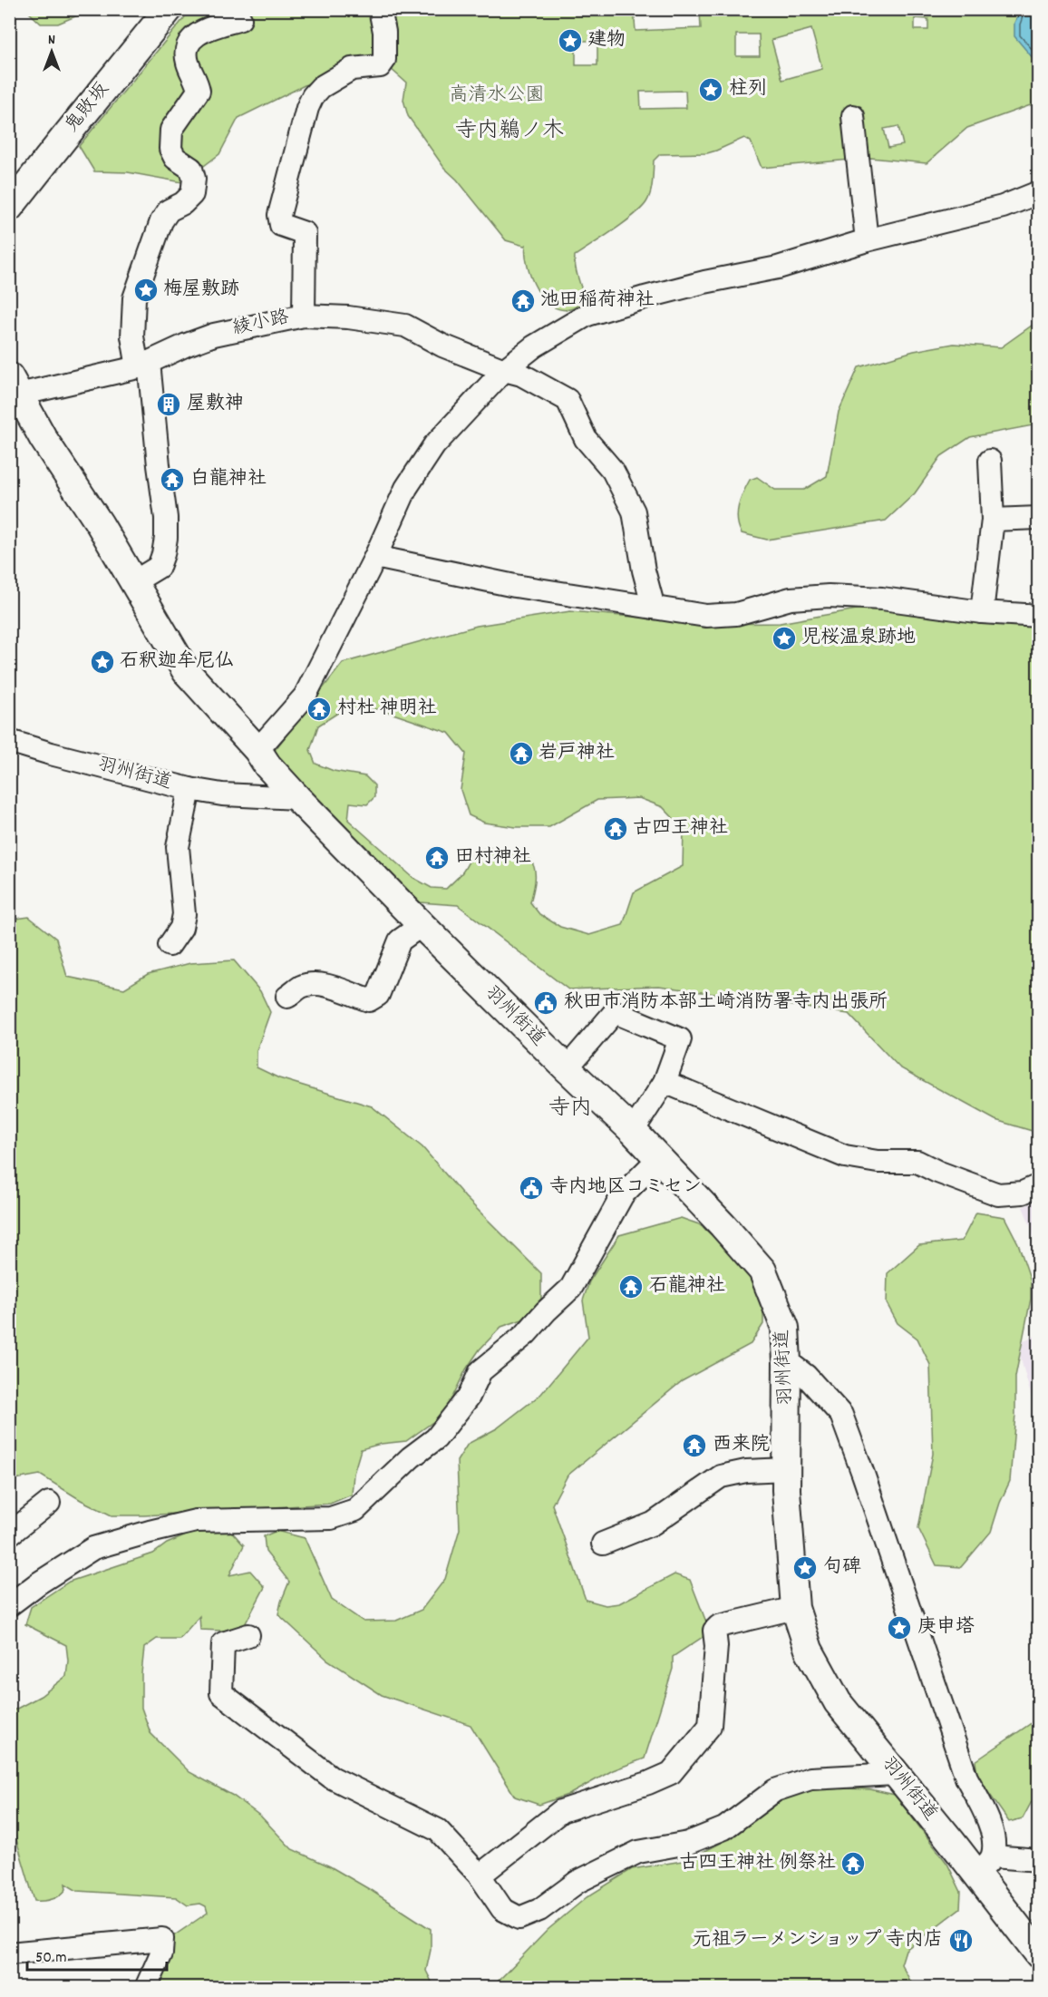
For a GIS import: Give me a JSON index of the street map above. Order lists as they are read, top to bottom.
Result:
{
  "streets": {
    "street": ["鬼敗坂", "綾小路", "羽州街道"]
  },
  "districts": ["寺内鵜ノ木", "寺内"],
  "parks": ["高清水公園"],
  "places": {
    "place": [
      "建物",
      "柱列",
      "梅屋敷跡",
      "児桜温泉跡地",
      "石釈迦牟尼仏",
      "句碑",
      "庚申塔"
    ],
    "temple": [
      "池田稲荷神社",
      "白龍神社",
      "村杜 神明社",
      "岩戸神社",
      "古四王神社",
      "田村神社",
      "石龍神社",
      "西来院",
      "古四王神社 例祭社"
    ],
    "building": ["屋敷神"],
    "public building": ["秋田市消防本部土崎消防署寺内出張所", "寺内地区コミセン"],
    "restaurant": ["元祖ラーメンショップ 寺内店"]
  },
  "scale_bar": "50 m",
  "north": "top"
}
